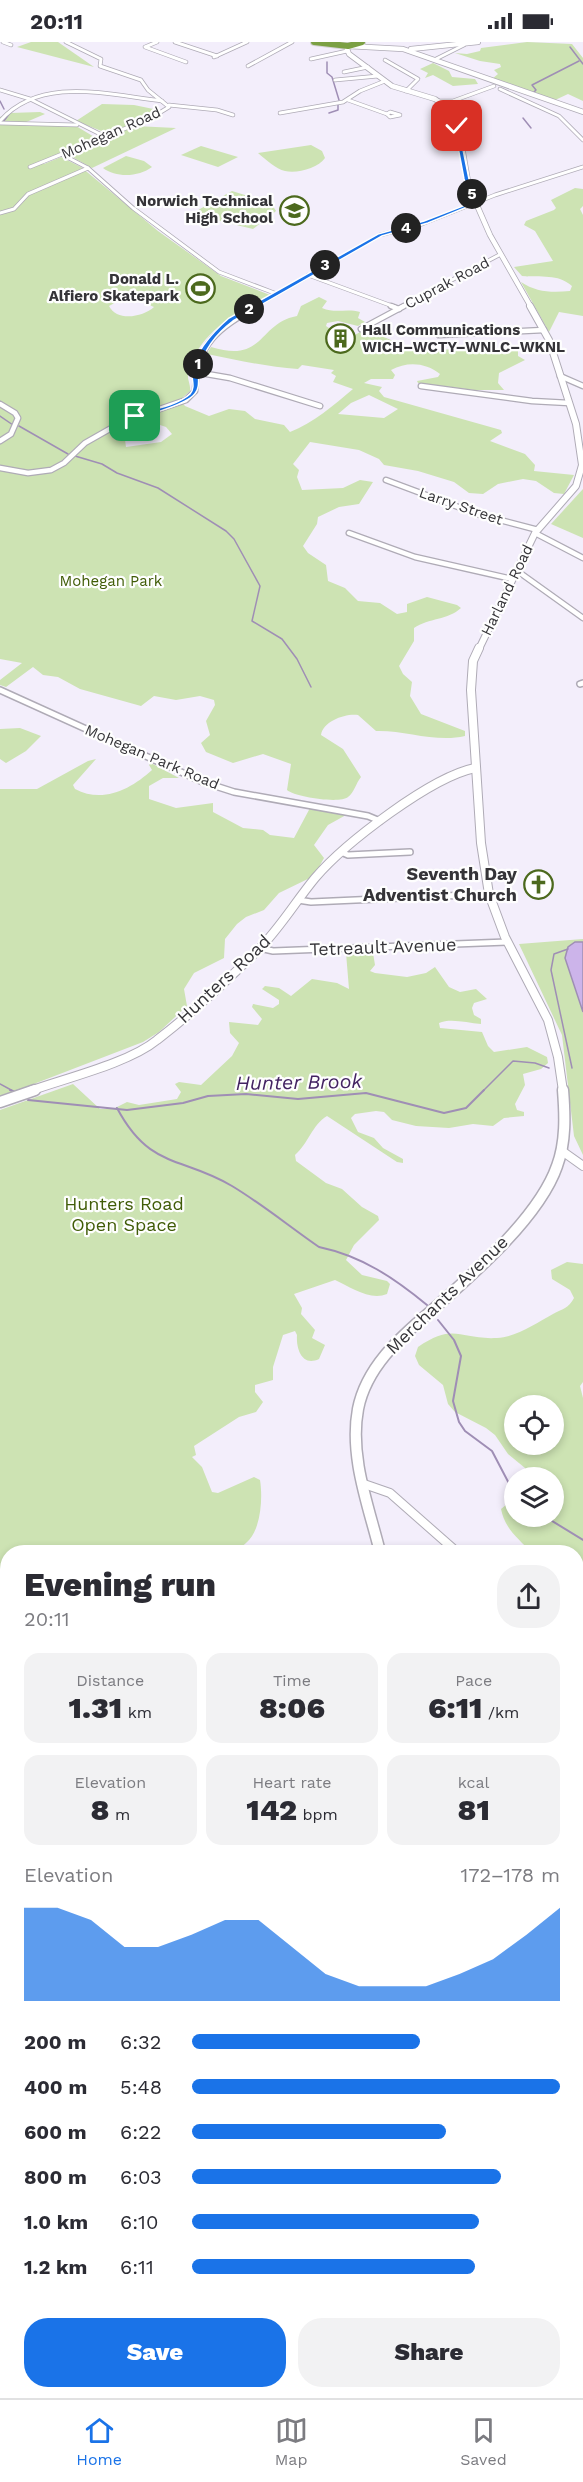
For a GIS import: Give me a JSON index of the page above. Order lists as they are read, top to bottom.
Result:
{
  "streets": {
    "main road": ["Harland Road", "Hunters Road", "Merchants Avenue"],
    "street": [
      "Mohegan Road",
      "Cuprak Road",
      "Larry Street",
      "Mohegan Park Road",
      "Tetreault Avenue"
    ]
  },
  "crossings": [
    ["Cuprak Road", "Harland Road"],
    ["Larry Street", "Harland Road"],
    ["Harland Road", "Tetreault Avenue"],
    ["Harland Road", "Hunters Road"],
    ["Harland Road", "Merchants Avenue"],
    ["Mohegan Park Road", "Hunters Road"],
    ["Tetreault Avenue", "Hunters Road"]
  ],
  "water": ["Hunter Brook"],
  "parks": ["Mohegan Park", "Hunters Road Open Space"],
  "places": {
    "school or university": ["Norwich Technical High School"],
    "sports": ["Donald L. Alfiero Skatepark"],
    "building": ["Hall Communications WICH–WCTY–WNLC–WKNL"],
    "church": ["Seventh Day Adventist Church"]
  },
  "page": {
    "status": "20:11",
    "pins": [
      "5",
      "4",
      "3",
      "2",
      "1"
    ],
    "heading": ["Evening run", "20:11"],
    "stats": [
      ["Distance", "1.31 km"],
      ["Time", "8:06"],
      ["Pace", "6:11 /km"],
      ["Elevation", "8 m"],
      ["Heart rate", "142 bpm"],
      ["kcal", "81"]
    ],
    "chart": ["Elevation", "172–178 m"],
    "list": [
      {
        "name": "200 m",
        "note": "6:32"
      },
      {
        "name": "400 m",
        "note": "5:48"
      },
      {
        "name": "600 m",
        "note": "6:22"
      },
      {
        "name": "800 m",
        "note": "6:03"
      },
      {
        "name": "1.0 km",
        "note": "6:10"
      },
      {
        "name": "1.2 km",
        "note": "6:11"
      }
    ],
    "buttons": ["Save", "Share"],
    "tabs": ["Home", "Map", "Saved"]
  }
}
